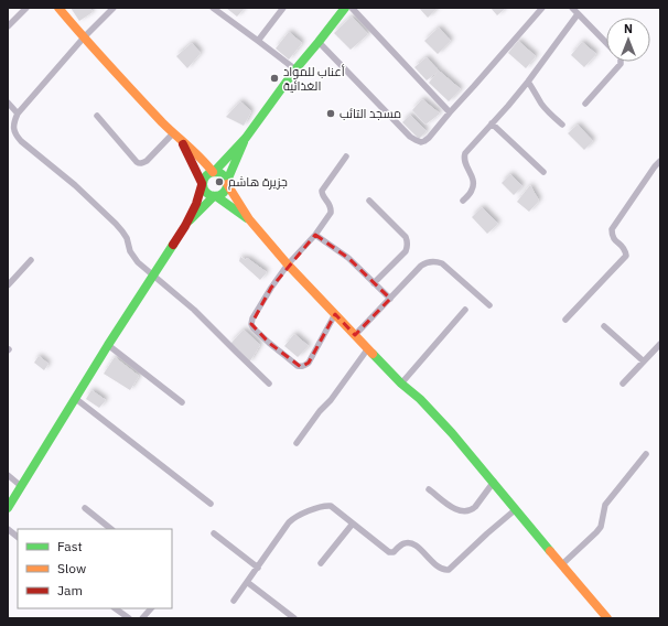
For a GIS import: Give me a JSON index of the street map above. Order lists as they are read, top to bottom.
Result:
{
  "places": ["أعناب للمواد الغذائية", "مسجد التائب", "جزيرة هاشم"],
  "legend": ["Fast", "Slow", "Jam"],
  "north": "top"
}
